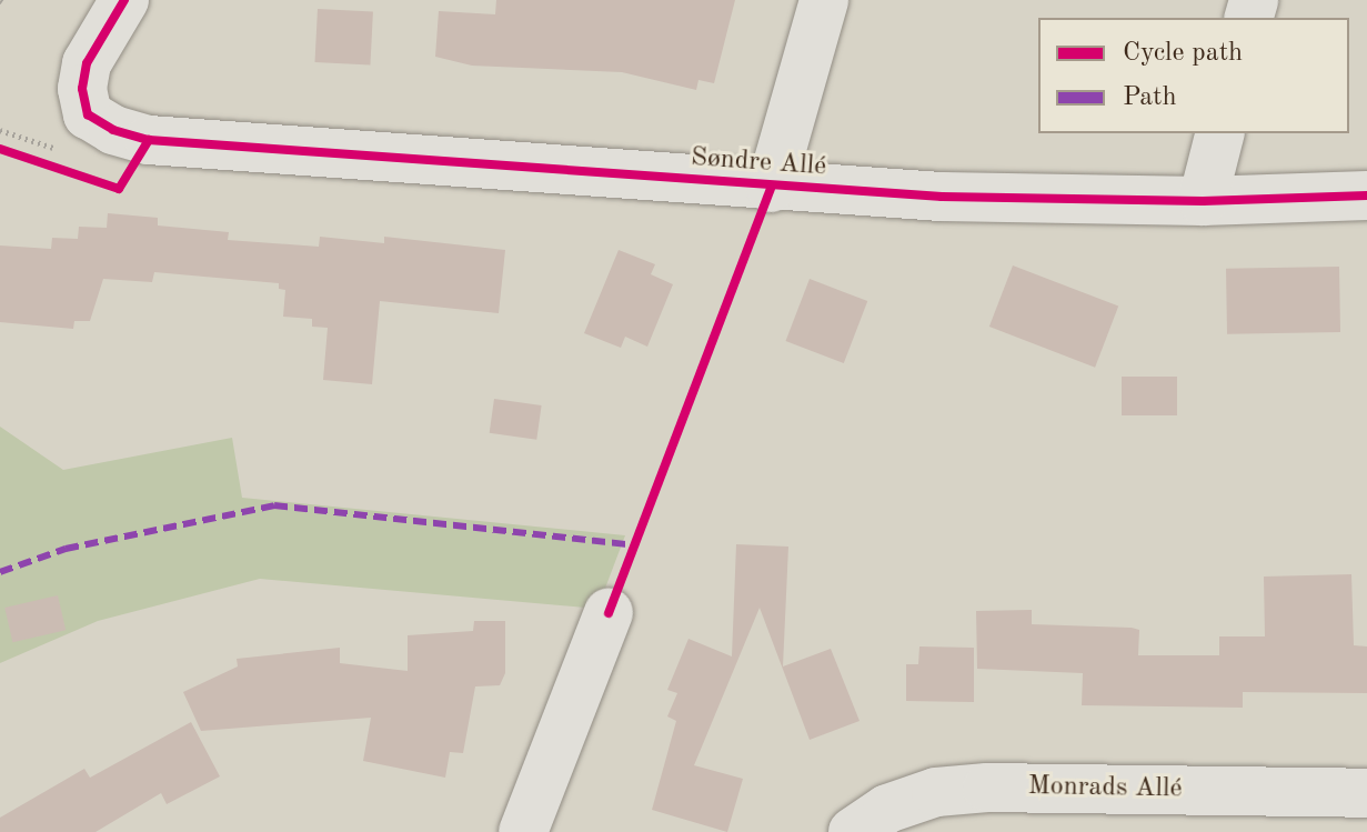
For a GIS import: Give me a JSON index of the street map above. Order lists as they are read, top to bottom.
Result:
{
  "streets": {
    "street": ["Søndre Allé", "Monrads Allé"]
  },
  "legend": ["Cycle path", "Path"]
}
